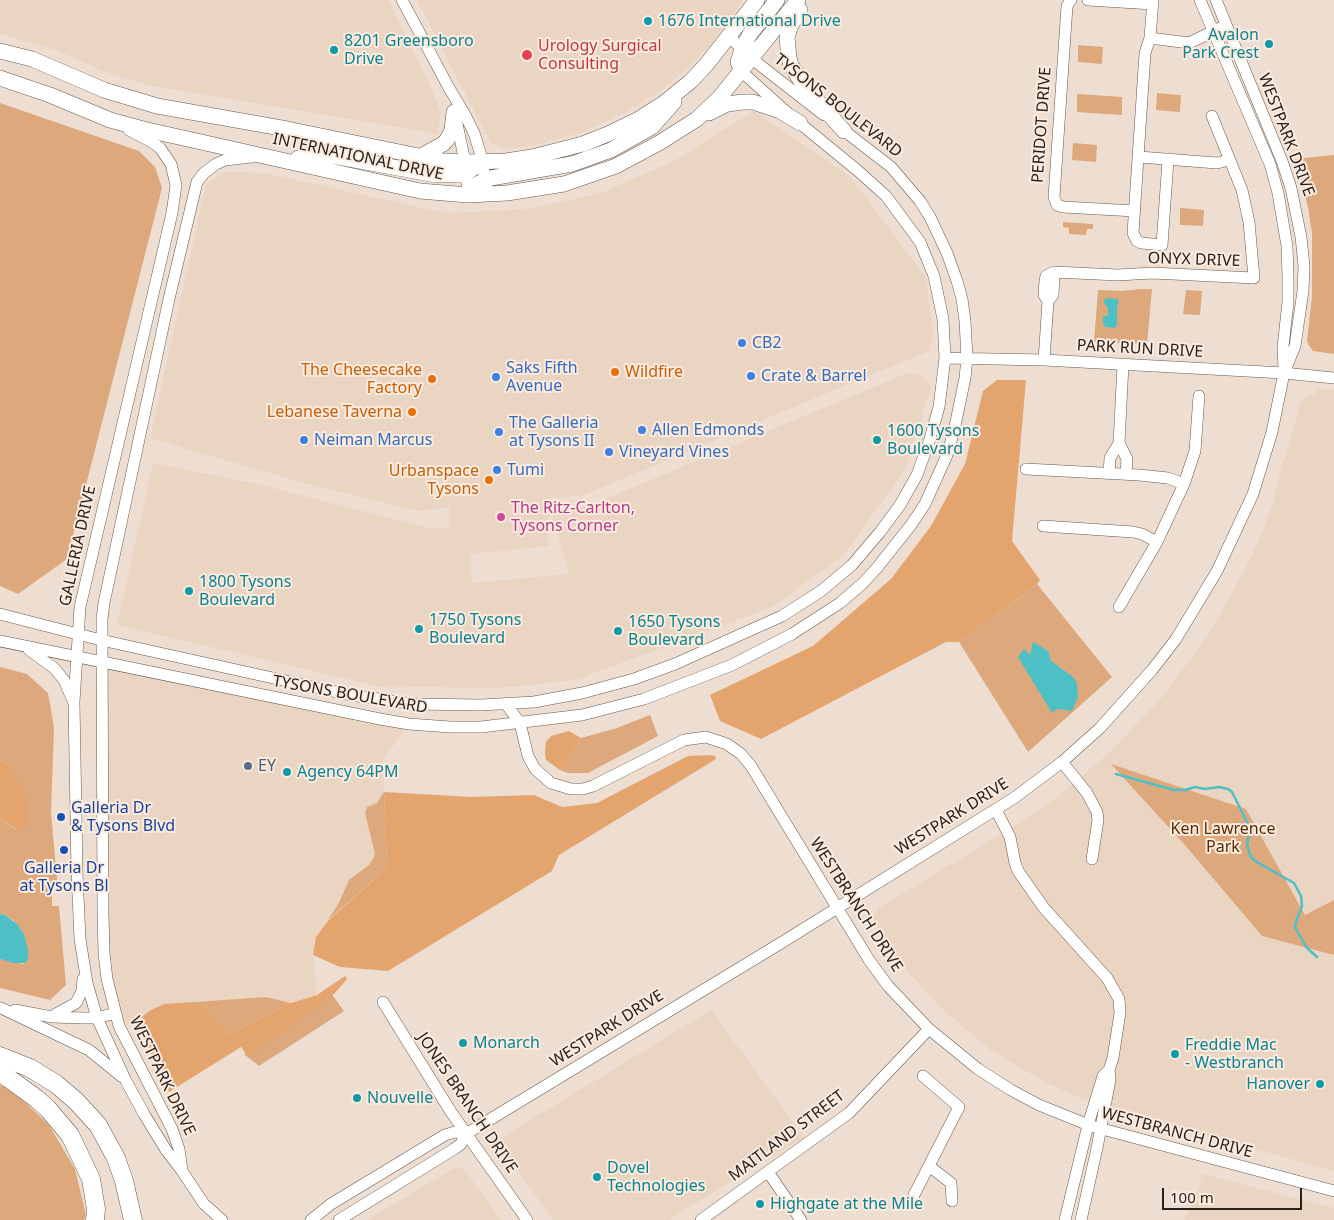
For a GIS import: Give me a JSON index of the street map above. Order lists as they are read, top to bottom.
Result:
{
  "streets": {
    "main road": ["INTERNATIONAL DRIVE"],
    "street": [
      "TYSONS BOULEVARD",
      "PERIDOT DRIVE",
      "WESTPARK DRIVE",
      "ONYX DRIVE",
      "PARK RUN DRIVE",
      "GALLERIA DRIVE",
      "WESTBRANCH DRIVE",
      "JONES BRANCH DRIVE",
      "MAITLAND STREET"
    ]
  },
  "crossings": [
    ["TYSONS BOULEVARD", "INTERNATIONAL DRIVE"],
    ["TYSONS BOULEVARD", "PARK RUN DRIVE"],
    ["TYSONS BOULEVARD", "GALLERIA DRIVE"],
    ["TYSONS BOULEVARD", "WESTBRANCH DRIVE"],
    ["WESTPARK DRIVE", "PARK RUN DRIVE"],
    ["WESTPARK DRIVE", "GALLERIA DRIVE"],
    ["WESTPARK DRIVE", "WESTBRANCH DRIVE"],
    ["WESTPARK DRIVE", "JONES BRANCH DRIVE"],
    ["INTERNATIONAL DRIVE", "GALLERIA DRIVE"],
    ["ONYX DRIVE", "PARK RUN DRIVE"],
    ["WESTBRANCH DRIVE", "MAITLAND STREET"]
  ],
  "parks": ["Ken Lawrence Park"],
  "places": [
    "1676 International Drive",
    "Avalon Park Crest",
    "8201 Greensboro Drive",
    "Urology Surgical Consulting",
    "CB2",
    "Wildfire",
    "Crate & Barrel",
    "Saks Fifth Avenue",
    "The Cheesecake Factory",
    "Lebanese Taverna",
    "Allen Edmonds",
    "The Galleria at Tysons II",
    "Neiman Marcus",
    "1600 Tysons Boulevard",
    "Vineyard Vines",
    "Tumi",
    "Urbanspace Tysons",
    "The Ritz-Carlton, Tysons Corner",
    "1800 Tysons Boulevard",
    "1750 Tysons Boulevard",
    "1650 Tysons Boulevard",
    "EY",
    "Agency 64PM",
    "Galleria Dr & Tysons Blvd",
    "Galleria Dr at Tysons Bl",
    "Monarch",
    "Freddie Mac - Westbranch",
    "Hanover",
    "Nouvelle",
    "Dovel Technologies",
    "Highgate at the Mile"
  ],
  "scale_bar": "100 m"
}
